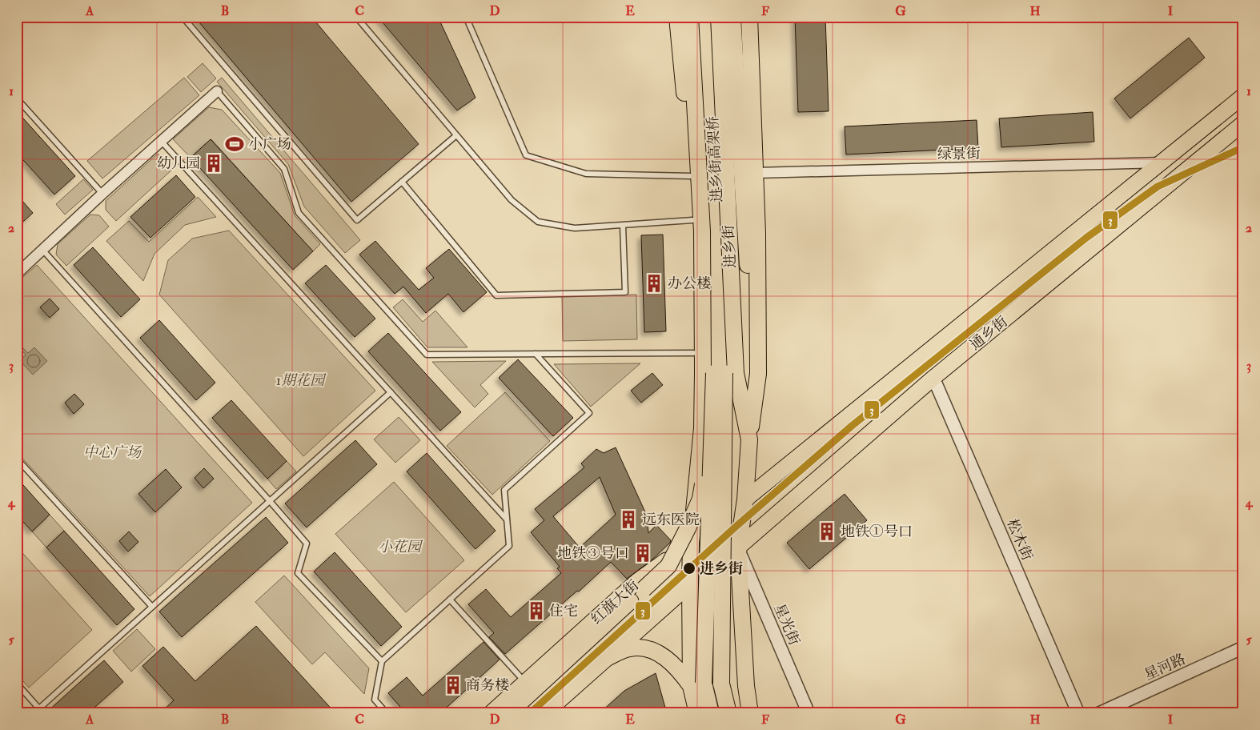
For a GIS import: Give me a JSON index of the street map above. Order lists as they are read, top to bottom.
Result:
{
  "streets": {
    "highway": ["进乡街高架桥", "进乡街", "红旗大街"],
    "main road": ["通乡街"],
    "street": [
      "绿景街",
      "松木街",
      "星光街",
      "星河路"
    ]
  },
  "crossings": [
    ["绿景街", "通乡街"],
    ["进乡街", "通乡街"],
    ["进乡街", "红旗大街"],
    ["进乡街", "星光街"],
    ["通乡街", "松木街"],
    ["通乡街", "红旗大街"],
    ["通乡街", "星光街"]
  ],
  "parks": ["1期花园", "中心广场", "小花园"],
  "places": {
    "sports": ["小广场"],
    "building": [
      "幼儿园",
      "办公楼",
      "远东医院",
      "地铁①号口",
      "地铁③号口",
      "住宅",
      "商务楼"
    ],
    "other": ["进乡街"]
  },
  "lines": ["transit line 3"],
  "grid": {
    "columns": [
      "A",
      "B",
      "C",
      "D",
      "E",
      "F",
      "G",
      "H",
      "I"
    ],
    "rows": [
      "1",
      "2",
      "3",
      "4",
      "5"
    ]
  }
}
